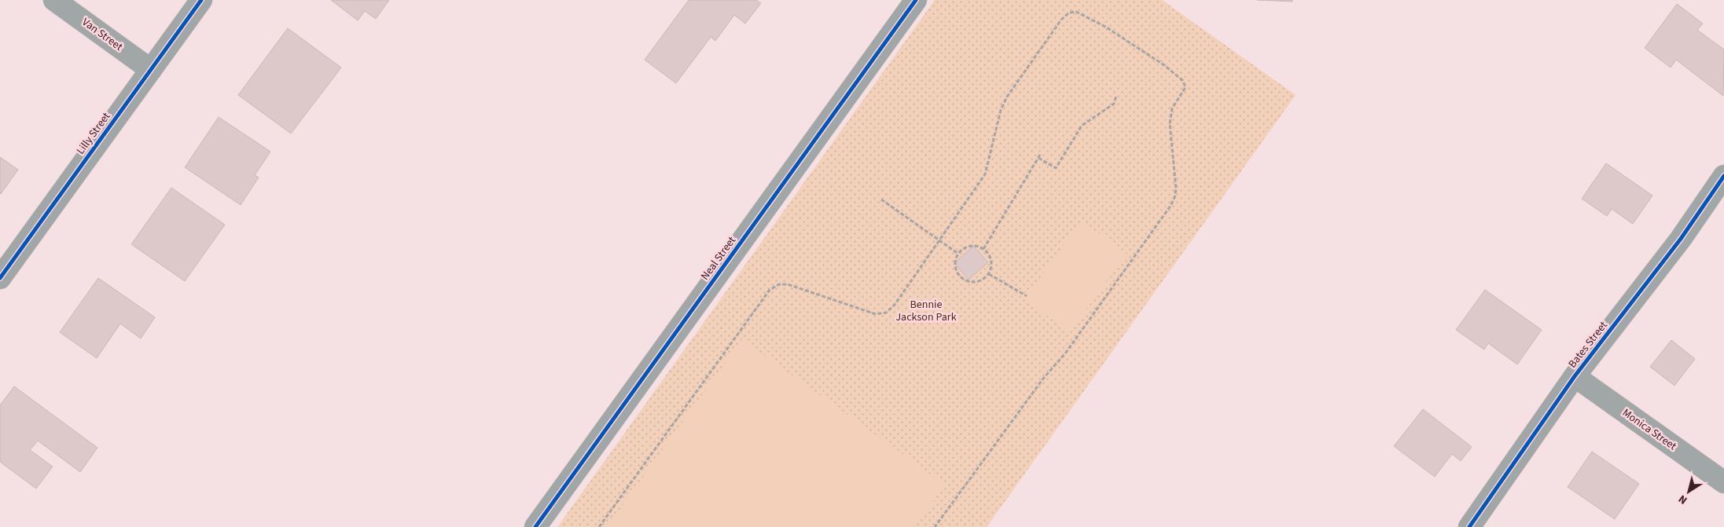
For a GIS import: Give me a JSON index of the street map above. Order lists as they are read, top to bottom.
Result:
{
  "streets": {
    "street": [
      "Van Street",
      "Lilly Street",
      "Neal Street",
      "Bates Street",
      "Monica Street"
    ]
  },
  "crossings": [
    ["Van Street", "Lilly Street"],
    ["Bates Street", "Monica Street"]
  ],
  "parks": ["Bennie Jackson Park"],
  "north": "bottom left"
}
